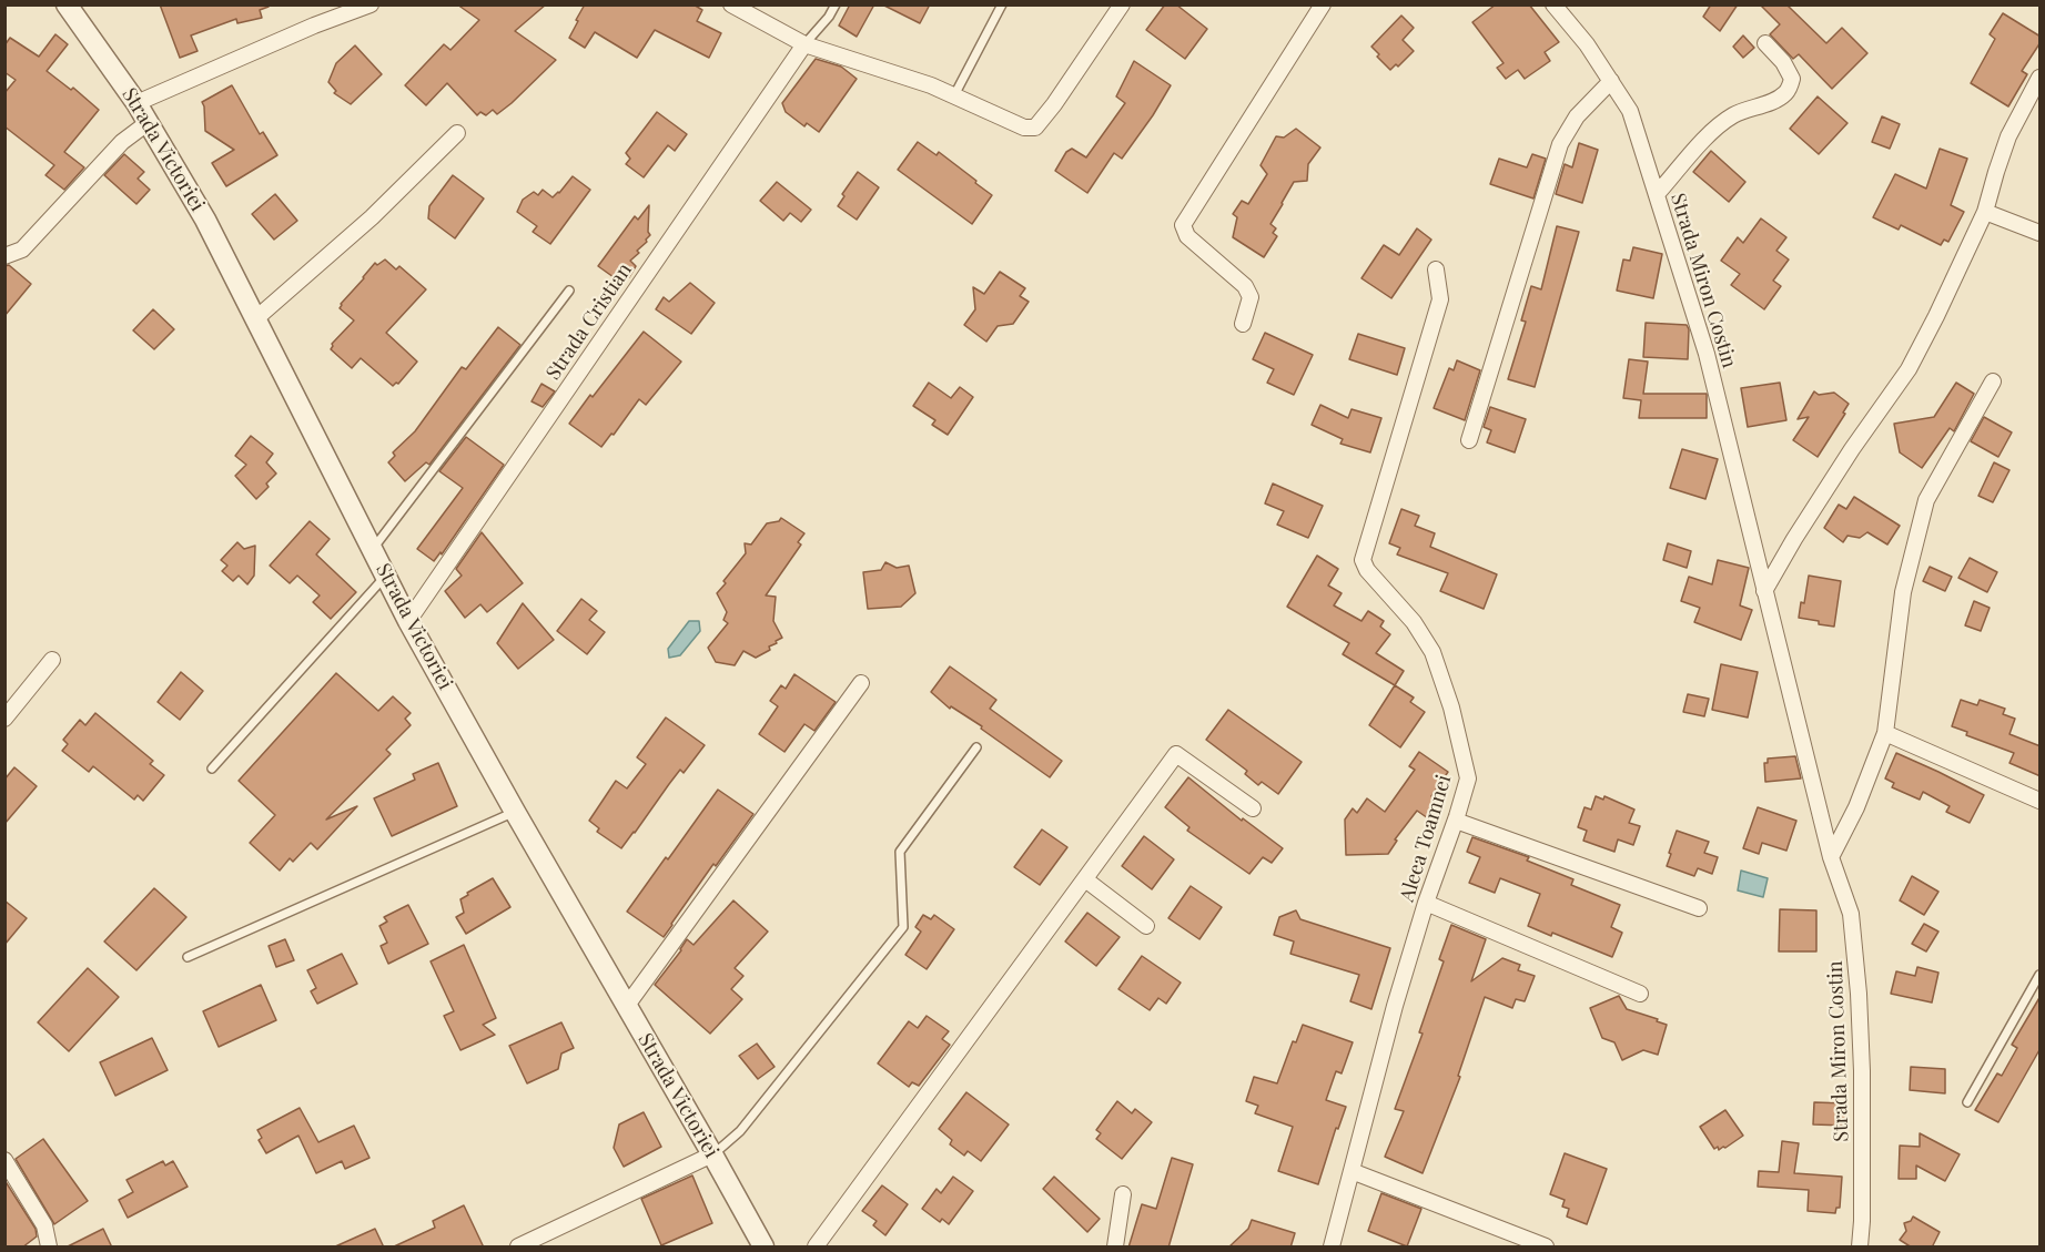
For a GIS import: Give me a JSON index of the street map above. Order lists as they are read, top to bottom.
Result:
{
  "streets": {
    "street": [
      "Strada Victoriei",
      "Strada Miron Costin",
      "Strada Cristian",
      "Aleea Toamnei"
    ]
  },
  "crossings": [
    ["Strada Victoriei", "Strada Cristian"]
  ]
}
